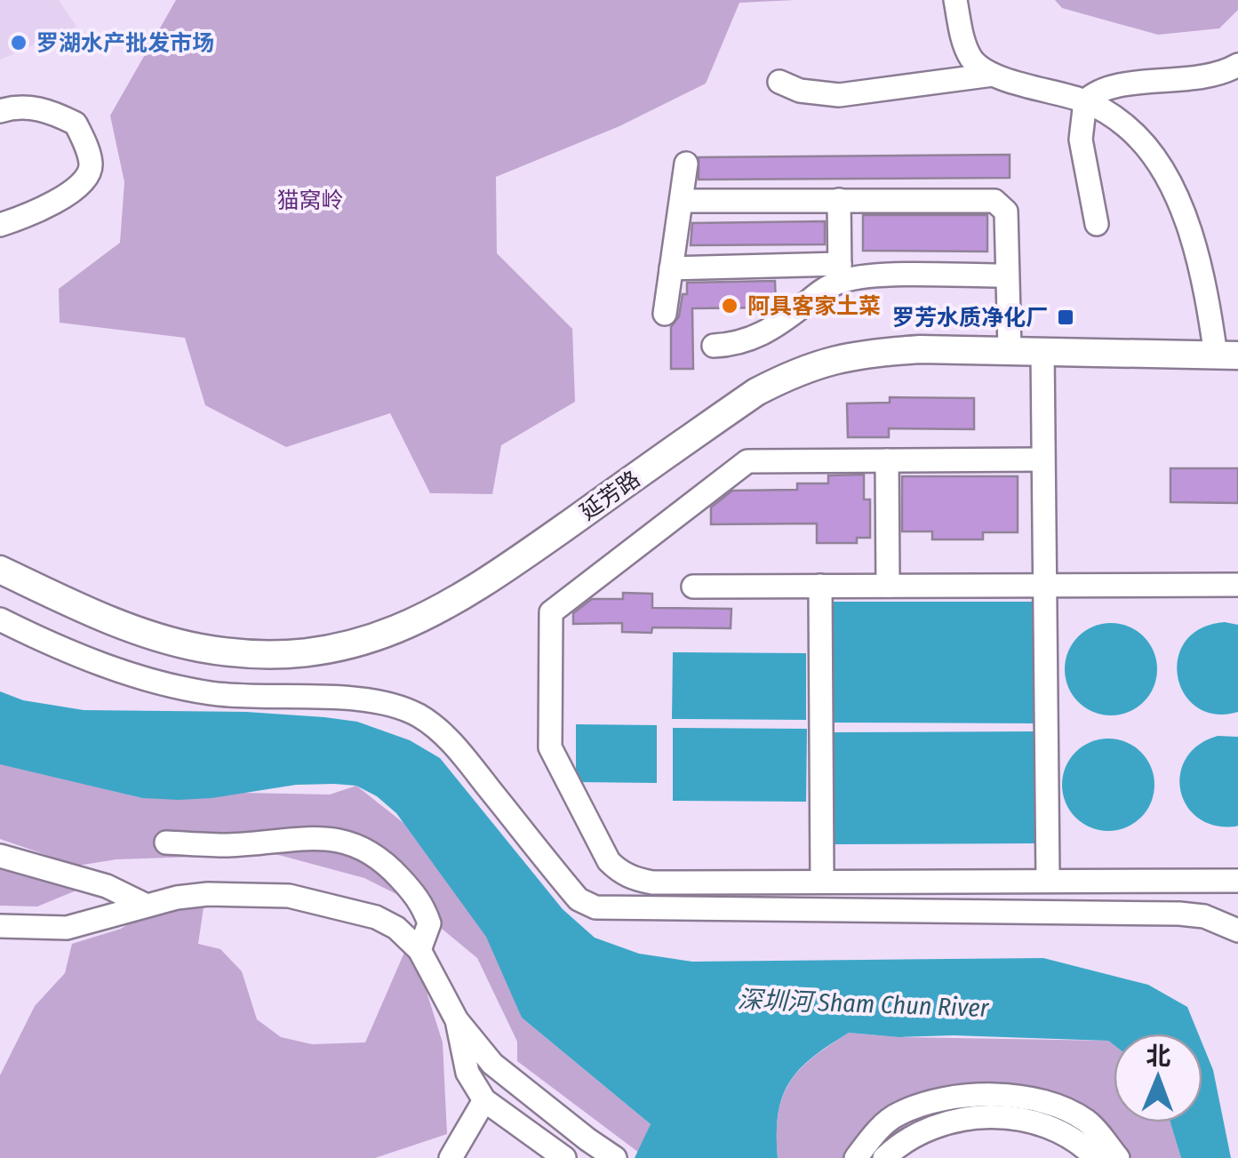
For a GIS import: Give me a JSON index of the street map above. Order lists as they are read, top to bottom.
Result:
{
  "streets": {
    "main road": ["延芳路"]
  },
  "water": ["深圳河 Sham Chun River"],
  "parks": ["猫窝岭"],
  "places": {
    "other": ["罗湖水产批发市场", "阿具客家土菜"],
    "transit": ["罗芳水质净化厂"]
  },
  "north": "top"
}
